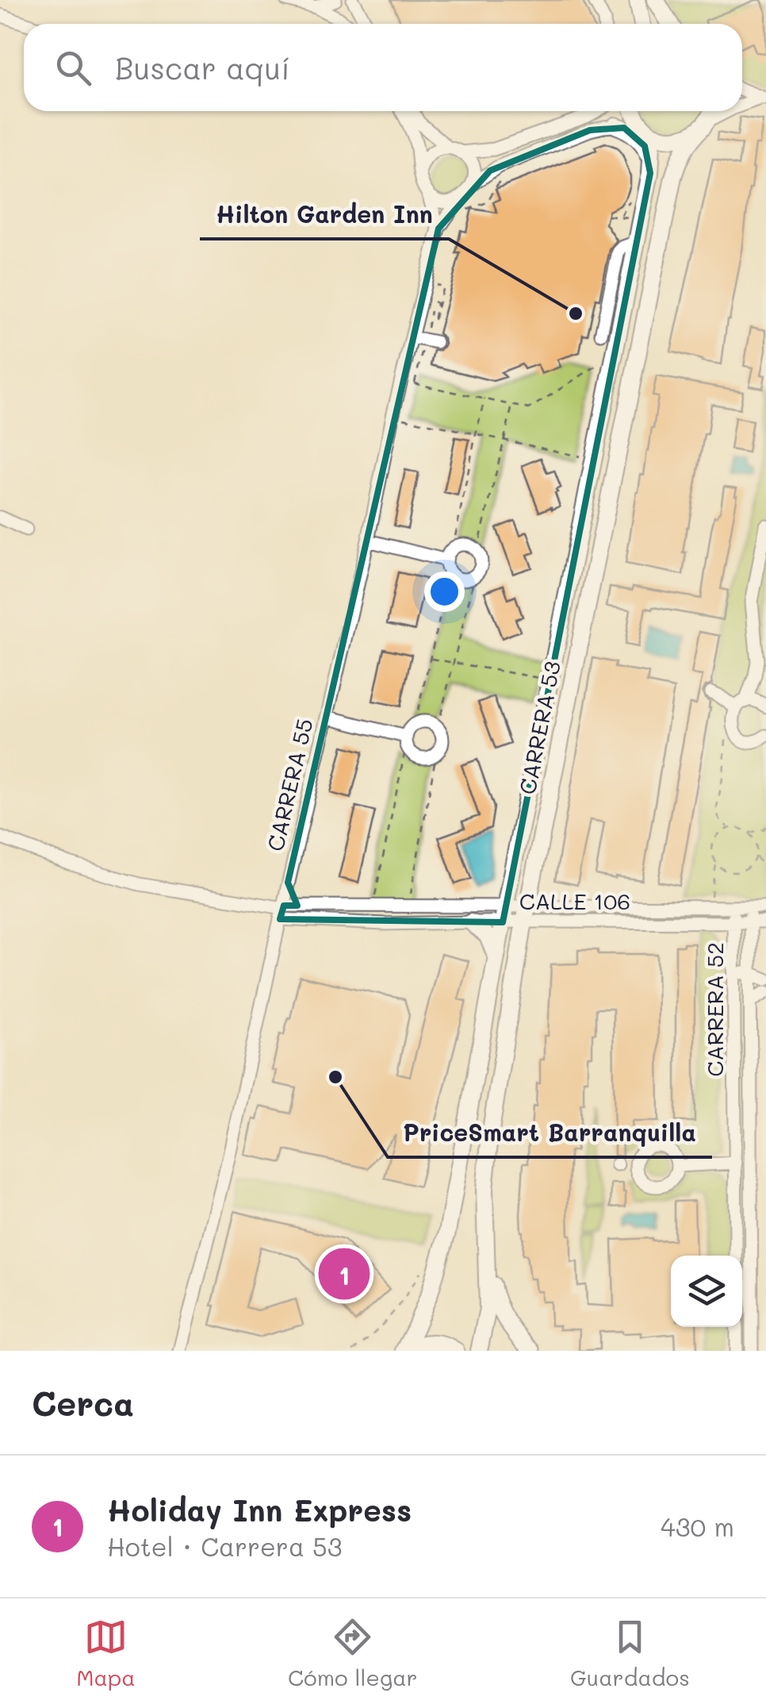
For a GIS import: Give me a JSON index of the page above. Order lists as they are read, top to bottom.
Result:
{
  "streets": {
    "main road": ["CARRERA 53"],
    "street": ["CARRERA 55", "CALLE 106", "CARRERA 52"]
  },
  "crossings": [
    ["CARRERA 53", "CALLE 106"],
    ["CARRERA 55", "CALLE 106"],
    ["CALLE 106", "CARRERA 52"]
  ],
  "places": ["Hilton Garden Inn", "PriceSmart Barranquilla"],
  "page": {
    "search": "Buscar aquí",
    "pins": "1",
    "heading": "Cerca",
    "list": [
      {
        "mark": "1",
        "name": "Holiday Inn Express",
        "note": "Hotel · Carrera 53",
        "value": "430 m"
      }
    ],
    "nav": ["Mapa", "Cómo llegar", "Guardados"]
  }
}
